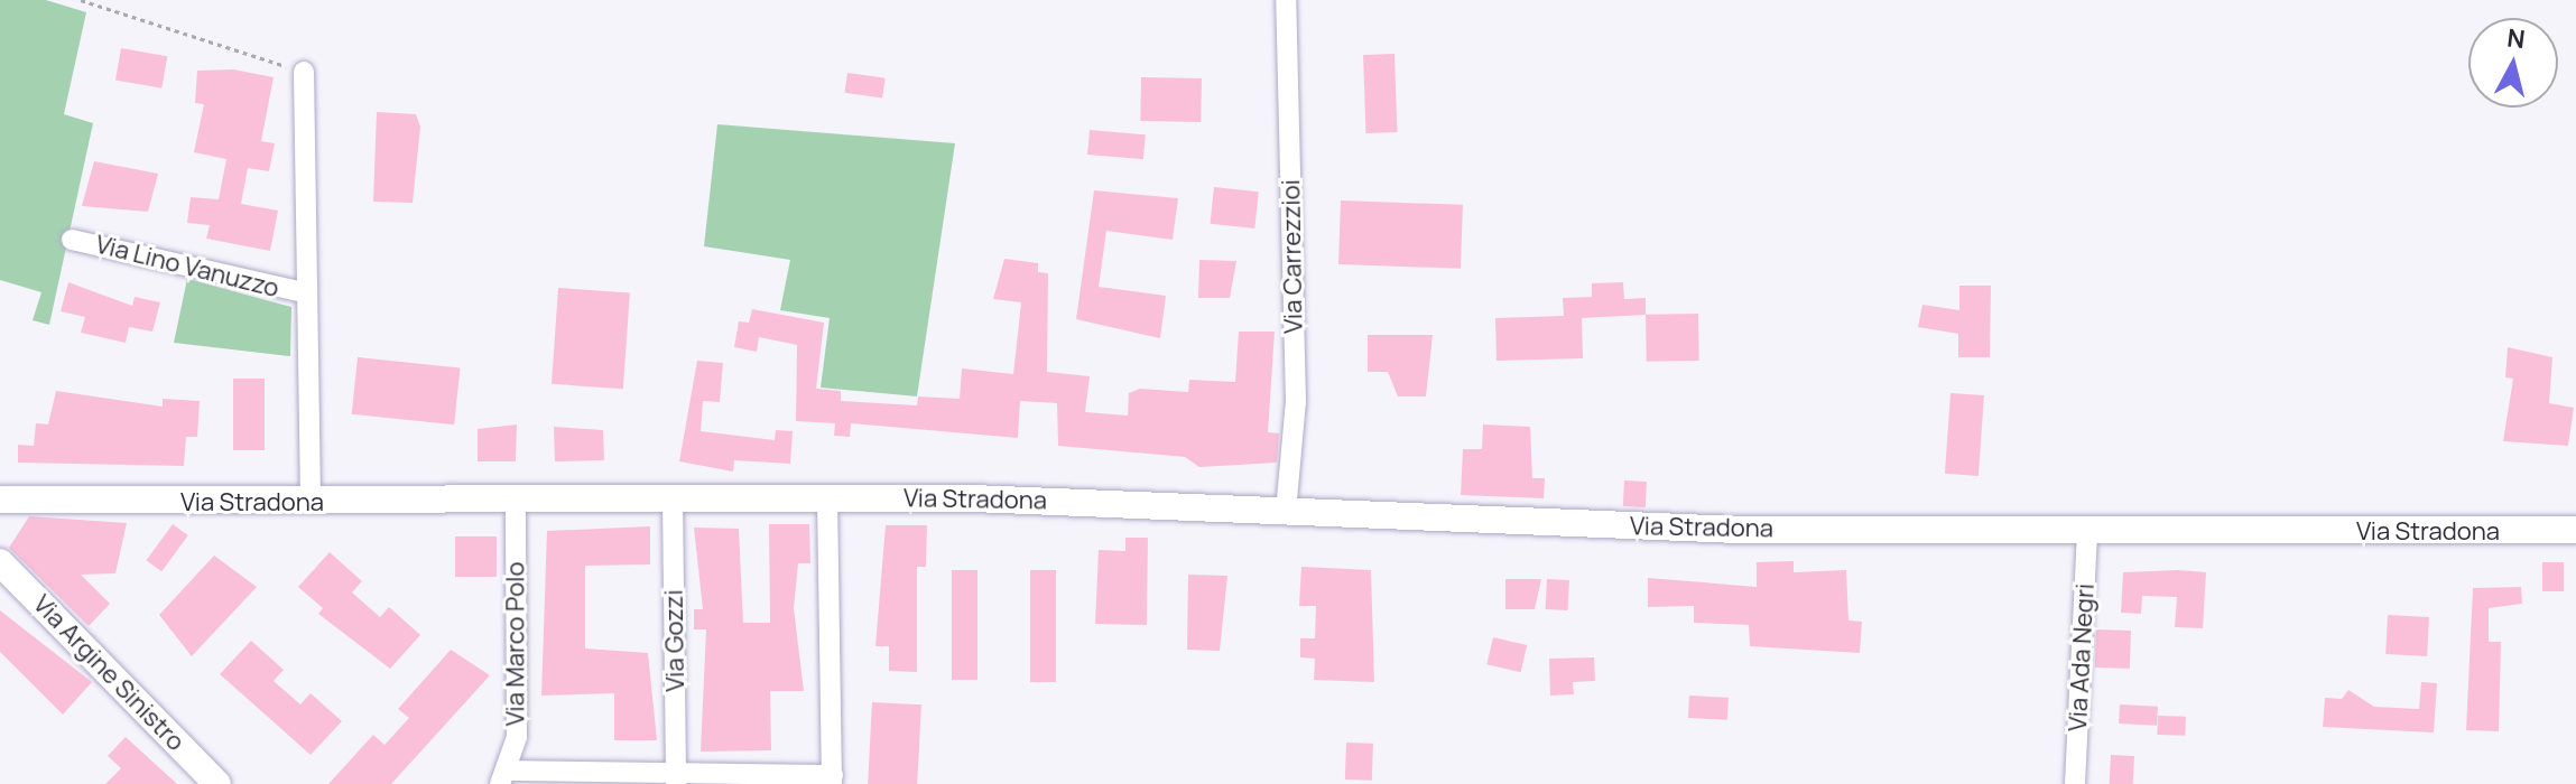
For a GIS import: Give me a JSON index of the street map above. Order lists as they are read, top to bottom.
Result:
{
  "streets": {
    "main road": ["Via Stradona", "Via Argine Sinistro"],
    "street": [
      "Via Carrezzioi",
      "Via Lino Vanuzzo",
      "Via Gozzi",
      "Via Marco Polo",
      "Via Ada Negri"
    ]
  },
  "crossings": [
    ["Via Carrezzioi", "Via Stradona"],
    ["Via Lino Vanuzzo", "Via Stradona"],
    ["Via Stradona", "Via Gozzi"],
    ["Via Stradona", "Via Marco Polo"],
    ["Via Stradona", "Via Ada Negri"]
  ],
  "north": "top"
}
